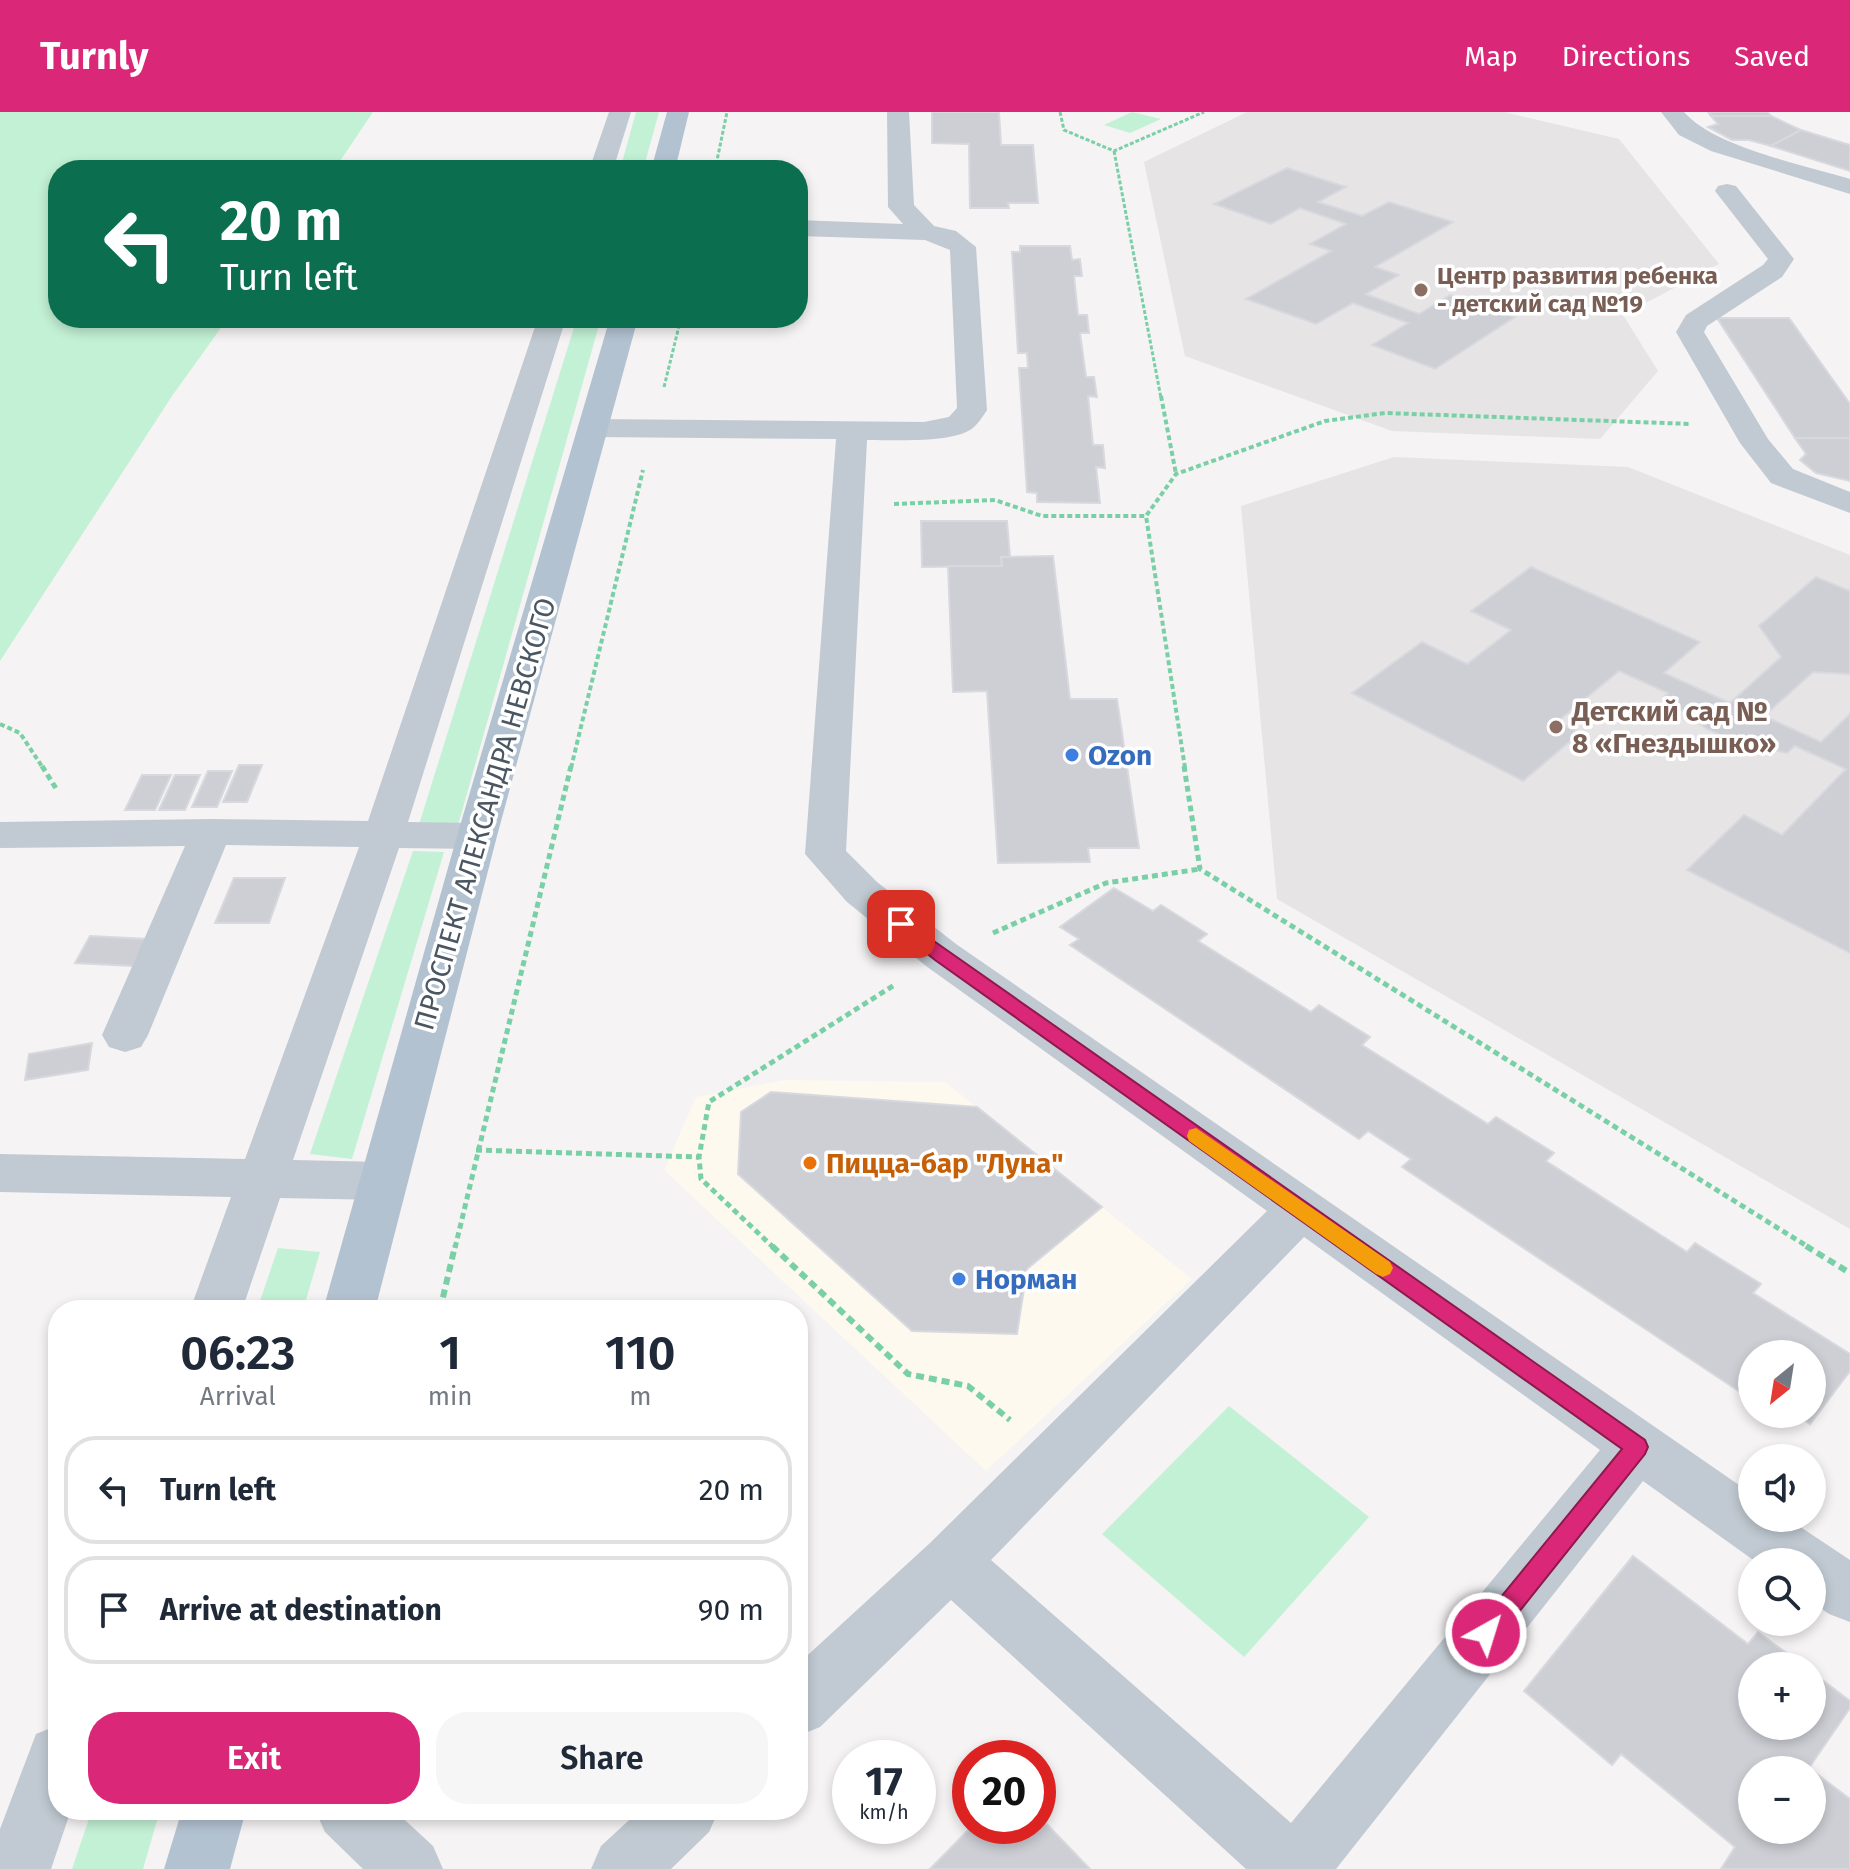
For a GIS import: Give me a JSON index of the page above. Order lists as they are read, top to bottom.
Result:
{
  "streets": {
    "main road": ["ПРОСПЕКТ АЛЕКСАНДРА НЕВСКОГО"]
  },
  "places": [
    "Центр развития ребенка - детский сад №19",
    "Детский сад № 8 «Гнездышко»",
    "Ozon",
    "Пицца-бар \"Луна\"",
    "Норман"
  ],
  "north": "bottom left",
  "page": {
    "header": "Turnly",
    "nav": ["Map", "Directions", "Saved"],
    "turn": ["20 m", "Turn left"],
    "eta": [
      "06:23",
      "Arrival",
      "1",
      "min",
      "110",
      "m"
    ],
    "map_buttons": ["+", "−"],
    "list": [
      {
        "name": "Turn left",
        "value": "20 m"
      },
      {
        "name": "Arrive at destination",
        "value": "90 m"
      }
    ],
    "buttons": ["Exit", "Share"],
    "speed": "17 km/h",
    "limit": "20"
  }
}
